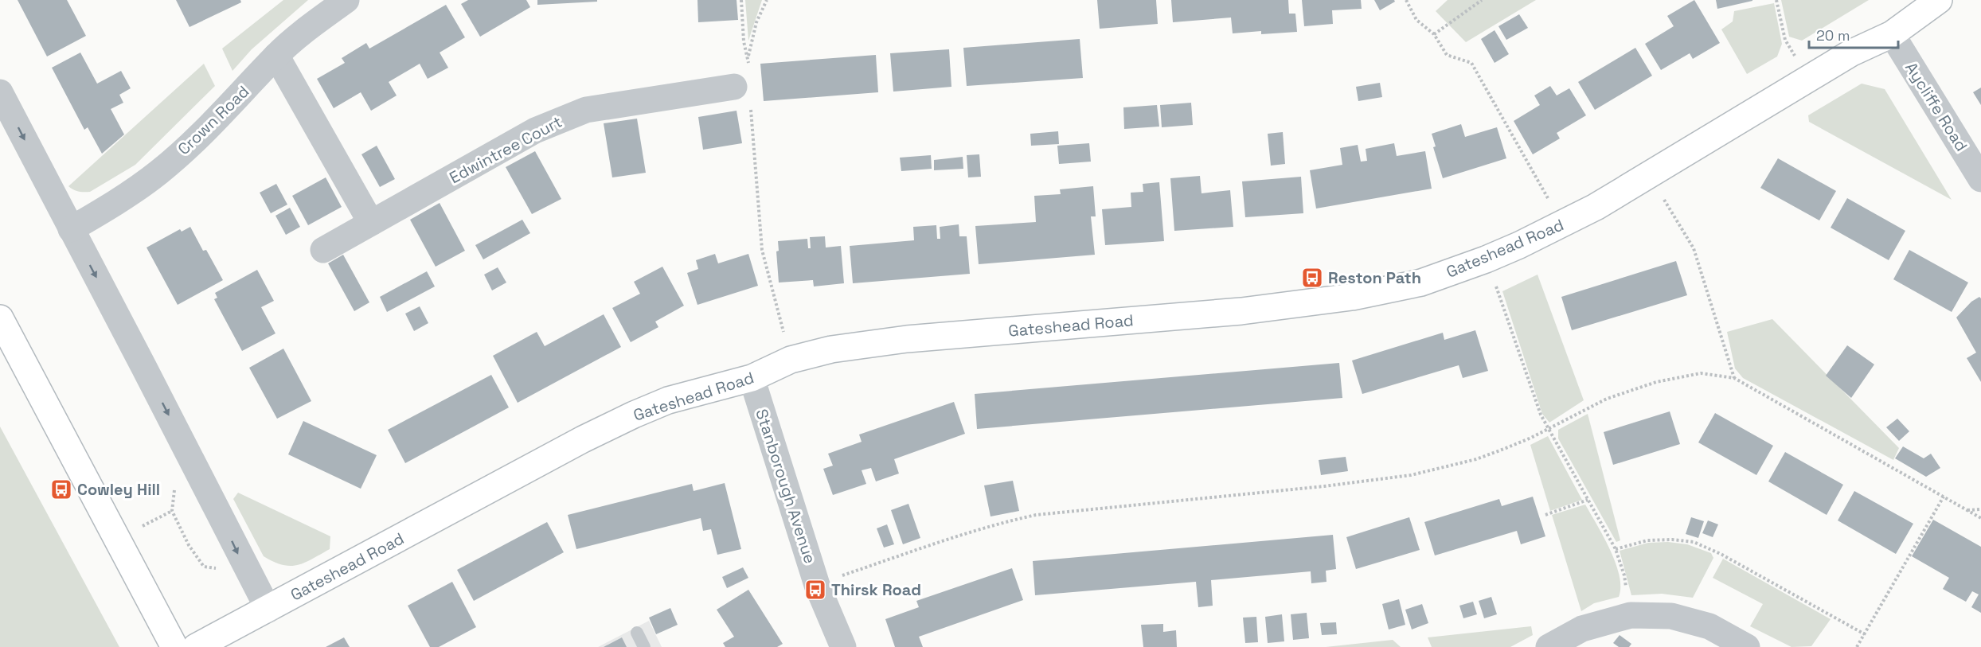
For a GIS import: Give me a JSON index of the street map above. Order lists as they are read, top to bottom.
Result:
{
  "streets": {
    "street": [
      "Aycliffe Road",
      "Crown Road",
      "Edwintree Court",
      "Gateshead Road",
      "Stanborough Avenue"
    ]
  },
  "crossings": [
    ["Aycliffe Road", "Gateshead Road"],
    ["Gateshead Road", "Stanborough Avenue"]
  ],
  "places": {
    "bus stop": ["Reston Path", "Cowley Hill", "Thirsk Road"]
  },
  "scale_bar": "20 m"
}
